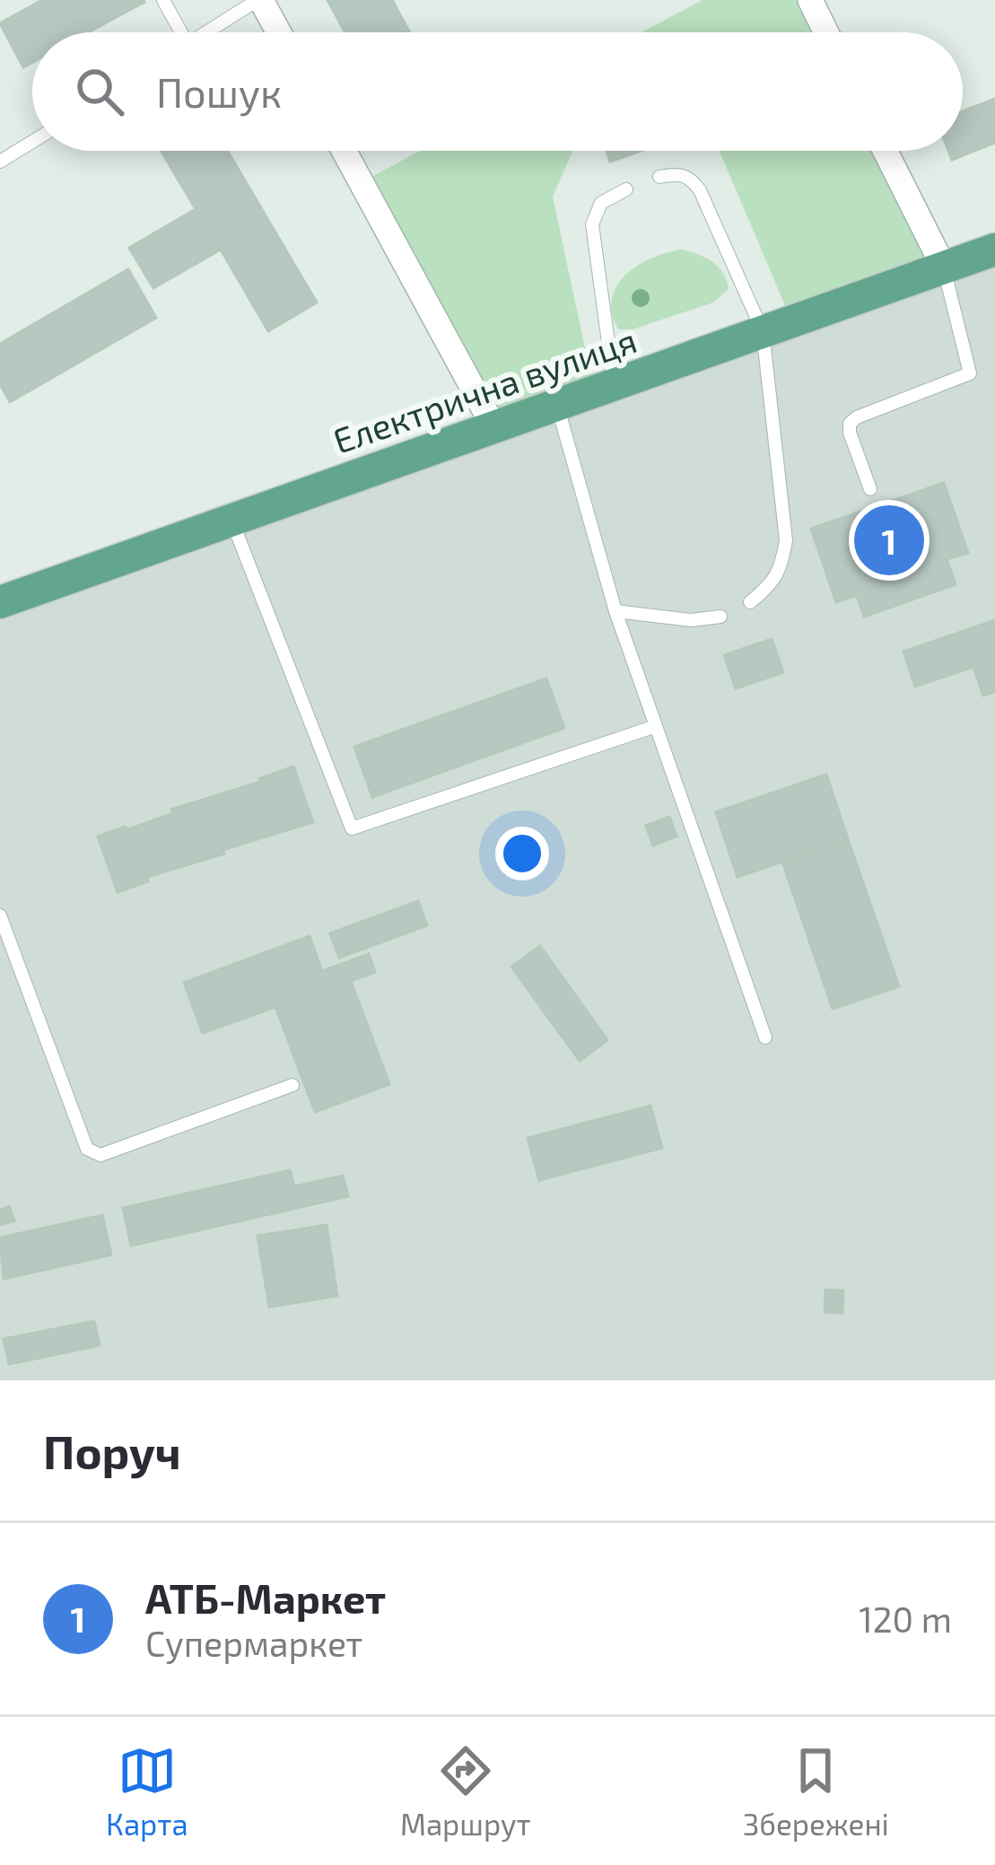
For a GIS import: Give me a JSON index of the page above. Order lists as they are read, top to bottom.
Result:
{
  "streets": {
    "main road": ["Електрична вулиця"]
  },
  "page": {
    "search": "Пошук",
    "pins": "1",
    "heading": "Поруч",
    "list": [
      {
        "mark": "1",
        "name": "АТБ-Маркет",
        "note": "Супермаркет",
        "value": "120 m"
      }
    ],
    "nav": ["Карта", "Маршрут", "Збережені"]
  }
}
